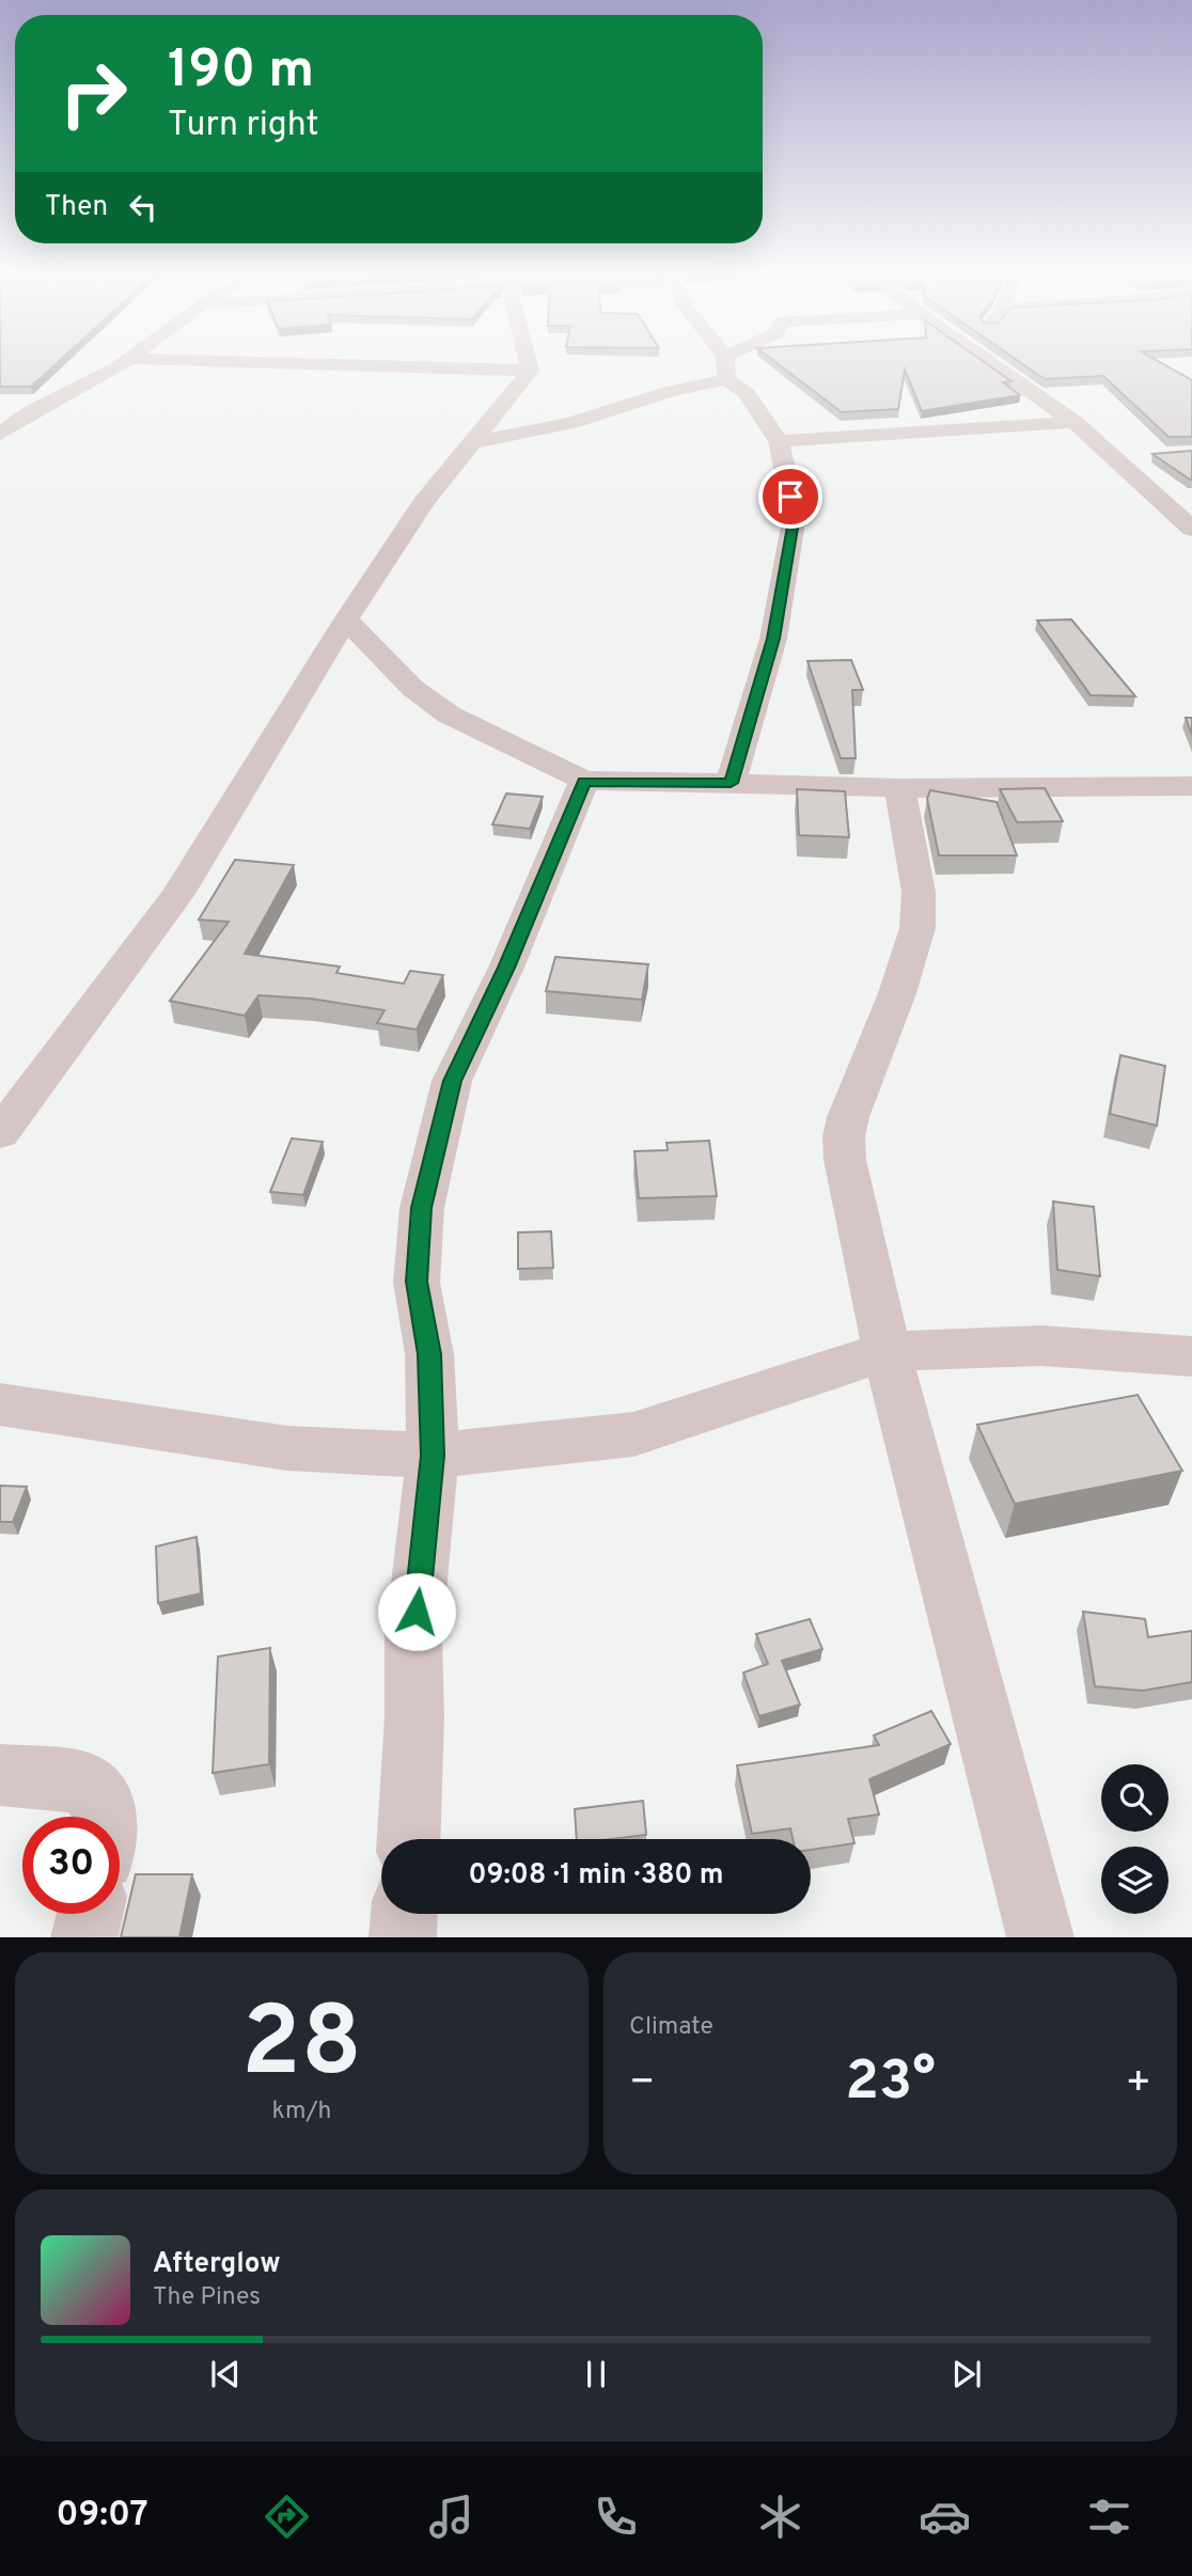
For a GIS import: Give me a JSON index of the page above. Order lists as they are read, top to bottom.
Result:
{
  "page": {
    "turn": ["190 m", "Turn right"],
    "then": "Then",
    "limit": "30",
    "trip": "09:08 · 1 min · 380 m",
    "tile": [
      ["28", "km/h"],
      "Climate"
    ],
    "heat": ["−", "23°", "+"],
    "song": ["Afterglow", "The Pines"],
    "tabs": "09:07"
  }
}
